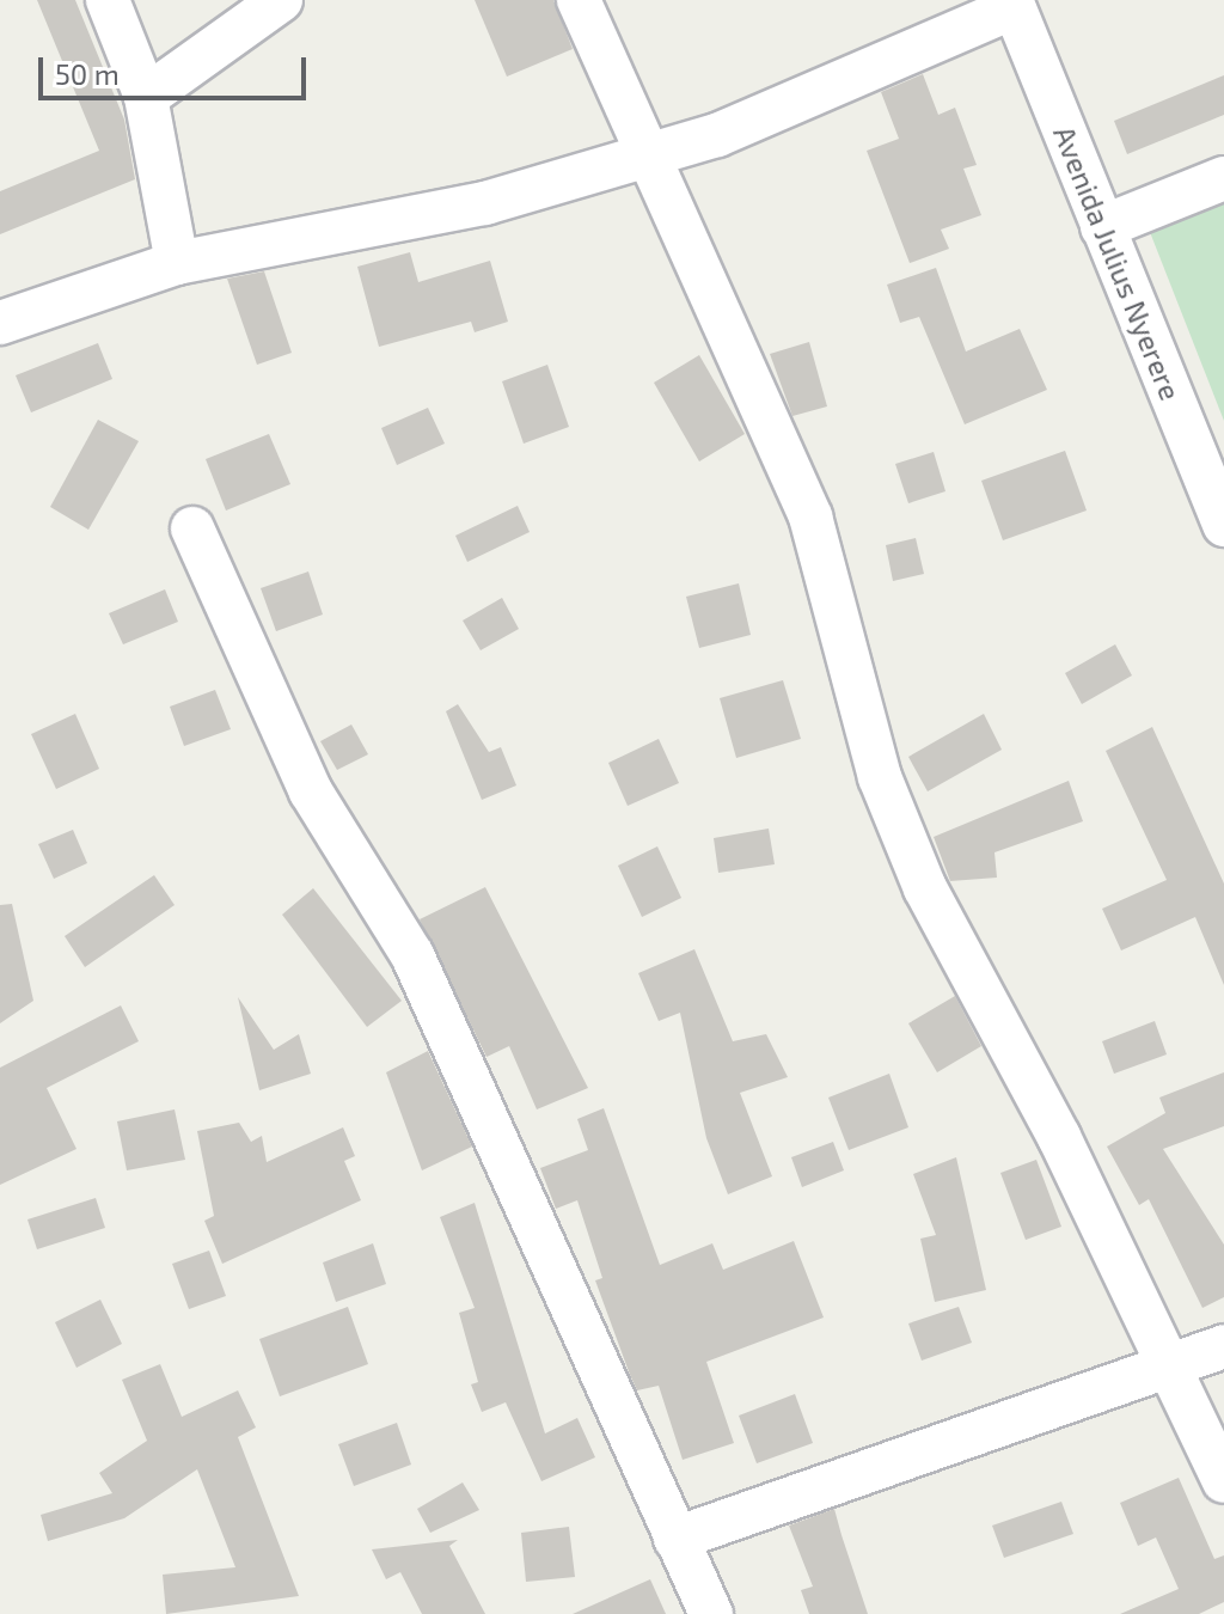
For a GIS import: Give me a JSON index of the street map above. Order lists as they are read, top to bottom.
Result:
{
  "streets": {
    "street": ["Avenida Julius Nyerere"]
  },
  "scale_bar": "50 m"
}
